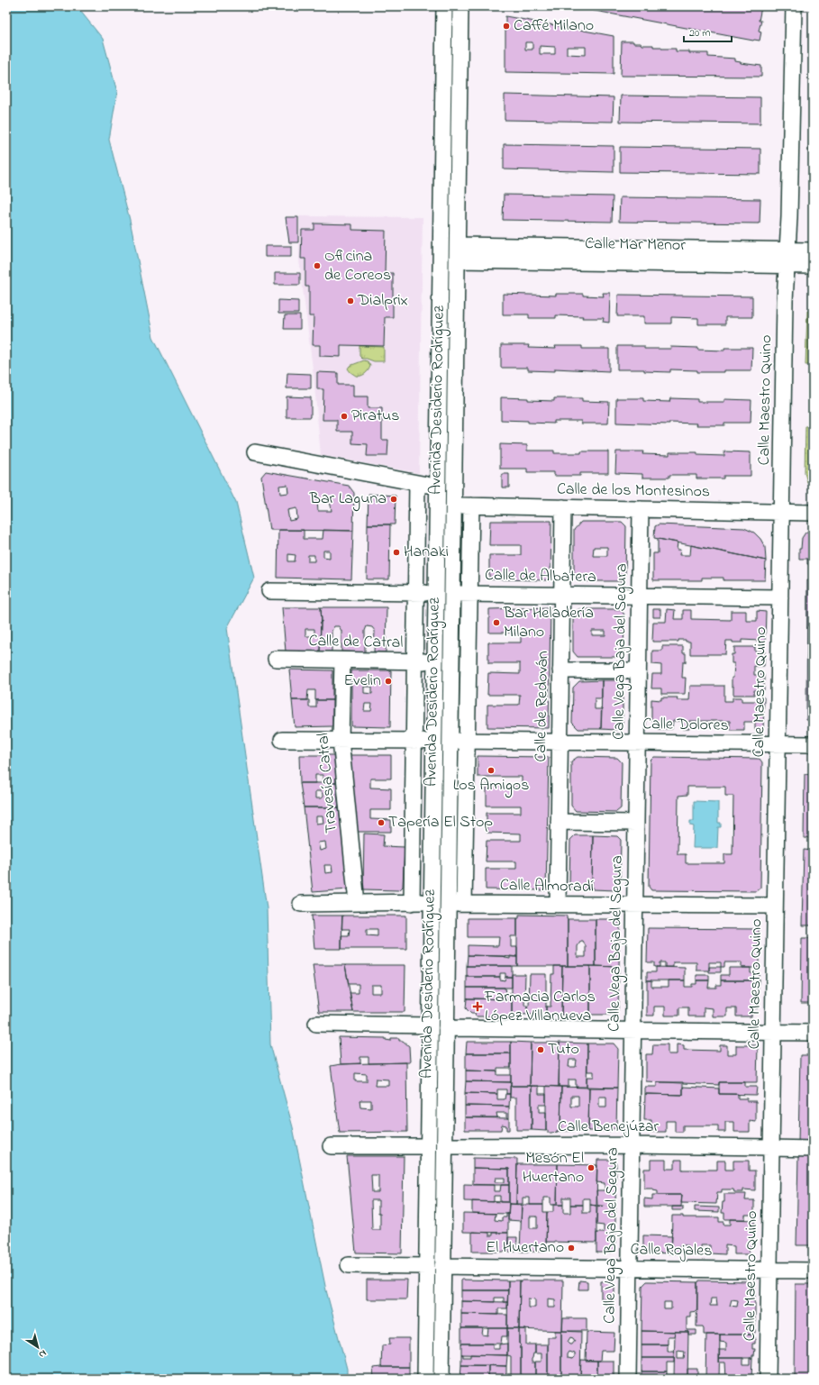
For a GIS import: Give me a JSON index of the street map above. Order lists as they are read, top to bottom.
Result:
{
  "streets": {
    "street": [
      "Calle Mar Menor",
      "Avenida Desiderio Rodríguez",
      "Calle Maestro Quino",
      "Calle de los Montesinos",
      "Calle de Albatera",
      "Calle de Catral",
      "Calle Vega Baja del Segura",
      "Calle de Redován",
      "Calle Dolores",
      "Travesía Catral",
      "Calle Almoradí",
      "Calle Benejúzar",
      "Calle Rojales"
    ]
  },
  "crossings": [
    ["Calle Mar Menor", "Avenida Desiderio Rodríguez"],
    ["Calle Mar Menor", "Calle Maestro Quino"],
    ["Avenida Desiderio Rodríguez", "Calle de los Montesinos"],
    ["Avenida Desiderio Rodríguez", "Calle de Albatera"],
    ["Avenida Desiderio Rodríguez", "Calle de Catral"],
    ["Avenida Desiderio Rodríguez", "Calle Dolores"],
    ["Avenida Desiderio Rodríguez", "Calle Almoradí"],
    ["Avenida Desiderio Rodríguez", "Calle Benejúzar"],
    ["Avenida Desiderio Rodríguez", "Calle Rojales"],
    ["Calle Maestro Quino", "Calle de los Montesinos"],
    ["Calle Maestro Quino", "Calle de Albatera"],
    ["Calle Maestro Quino", "Calle Dolores"],
    ["Calle Maestro Quino", "Calle Almoradí"],
    ["Calle Maestro Quino", "Calle Benejúzar"],
    ["Calle Maestro Quino", "Calle Rojales"],
    ["Calle de los Montesinos", "Calle Vega Baja del Segura"],
    ["Calle de los Montesinos", "Calle de Redován"],
    ["Calle de Albatera", "Calle Vega Baja del Segura"],
    ["Calle de Albatera", "Calle de Redován"],
    ["Calle de Catral", "Travesía Catral"],
    ["Calle Vega Baja del Segura", "Calle Dolores"],
    ["Calle Vega Baja del Segura", "Calle Almoradí"],
    ["Calle Vega Baja del Segura", "Calle Benejúzar"],
    ["Calle Vega Baja del Segura", "Calle Rojales"],
    ["Calle de Redován", "Calle Dolores"],
    ["Calle de Redován", "Calle Almoradí"]
  ],
  "places": {
    "other": [
      "Caffé Milano",
      "Oficina de Coreos",
      "Dialprix",
      "Piratus",
      "Bar Laguna",
      "Hanaki",
      "Bar Heladería Milano",
      "Evelin",
      "Los Amigos",
      "Tapería El Stop",
      "Tuto",
      "Mesón El Huertano",
      "El Huertano"
    ],
    "health": ["Farmacia Carlos López Villanueva"]
  },
  "scale_bar": "20 m",
  "north": "bottom right"
}
